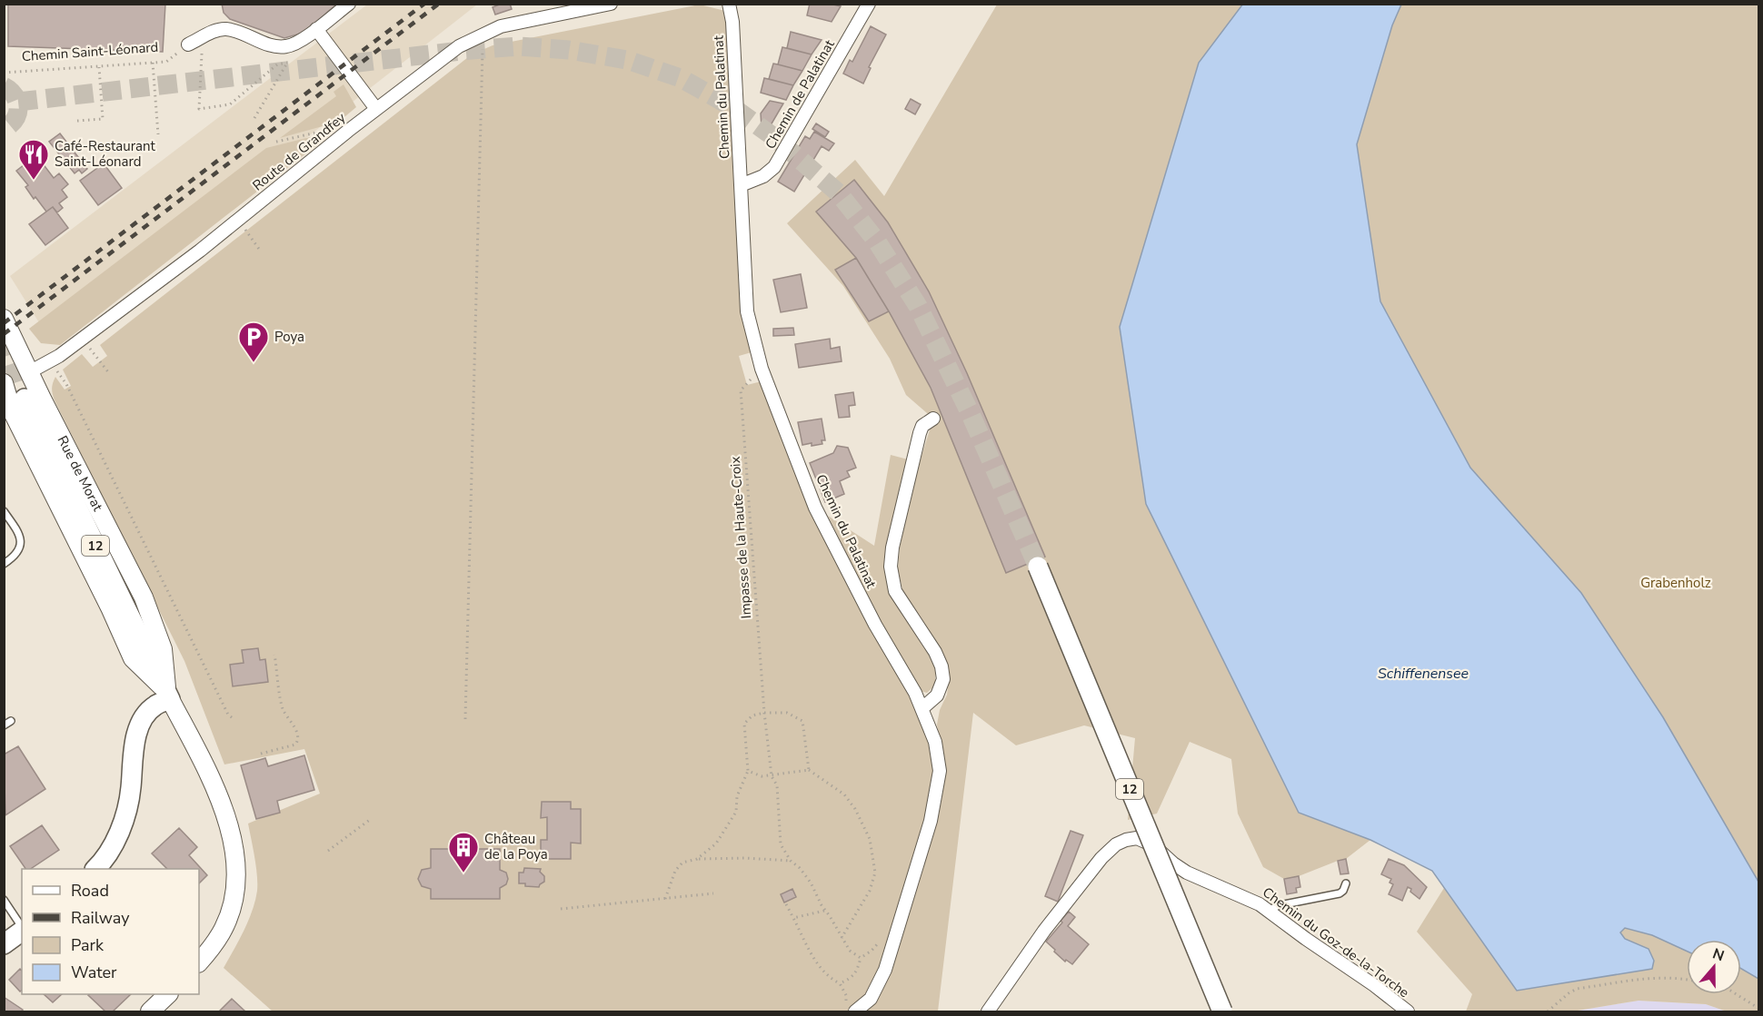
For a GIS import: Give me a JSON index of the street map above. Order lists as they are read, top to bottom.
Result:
{
  "streets": {
    "main road": ["Rue de Morat", "12"],
    "street": [
      "Chemin de Palatinat",
      "Chemin du Palatinat",
      "Route de Grandfey",
      "Chemin du Goz-de-la-Torche"
    ],
    "path": ["Chemin Saint-Léonard", "Impasse de la Haute-Croix"]
  },
  "crossings": [
    ["Chemin de Palatinat", "Chemin du Palatinat"],
    ["Chemin du Palatinat", "Impasse de la Haute-Croix"],
    ["Route de Grandfey", "Rue de Morat"],
    ["Rue de Morat", "12"]
  ],
  "water": ["Schiffenensee"],
  "parks": ["Grabenholz"],
  "places": {
    "restaurant": ["Café-Restaurant Saint-Léonard"],
    "parking": ["Poya"],
    "building": ["Château de la Poya"]
  },
  "legend": [
    "Road",
    "Railway",
    "Park",
    "Water"
  ],
  "north": "top"
}
